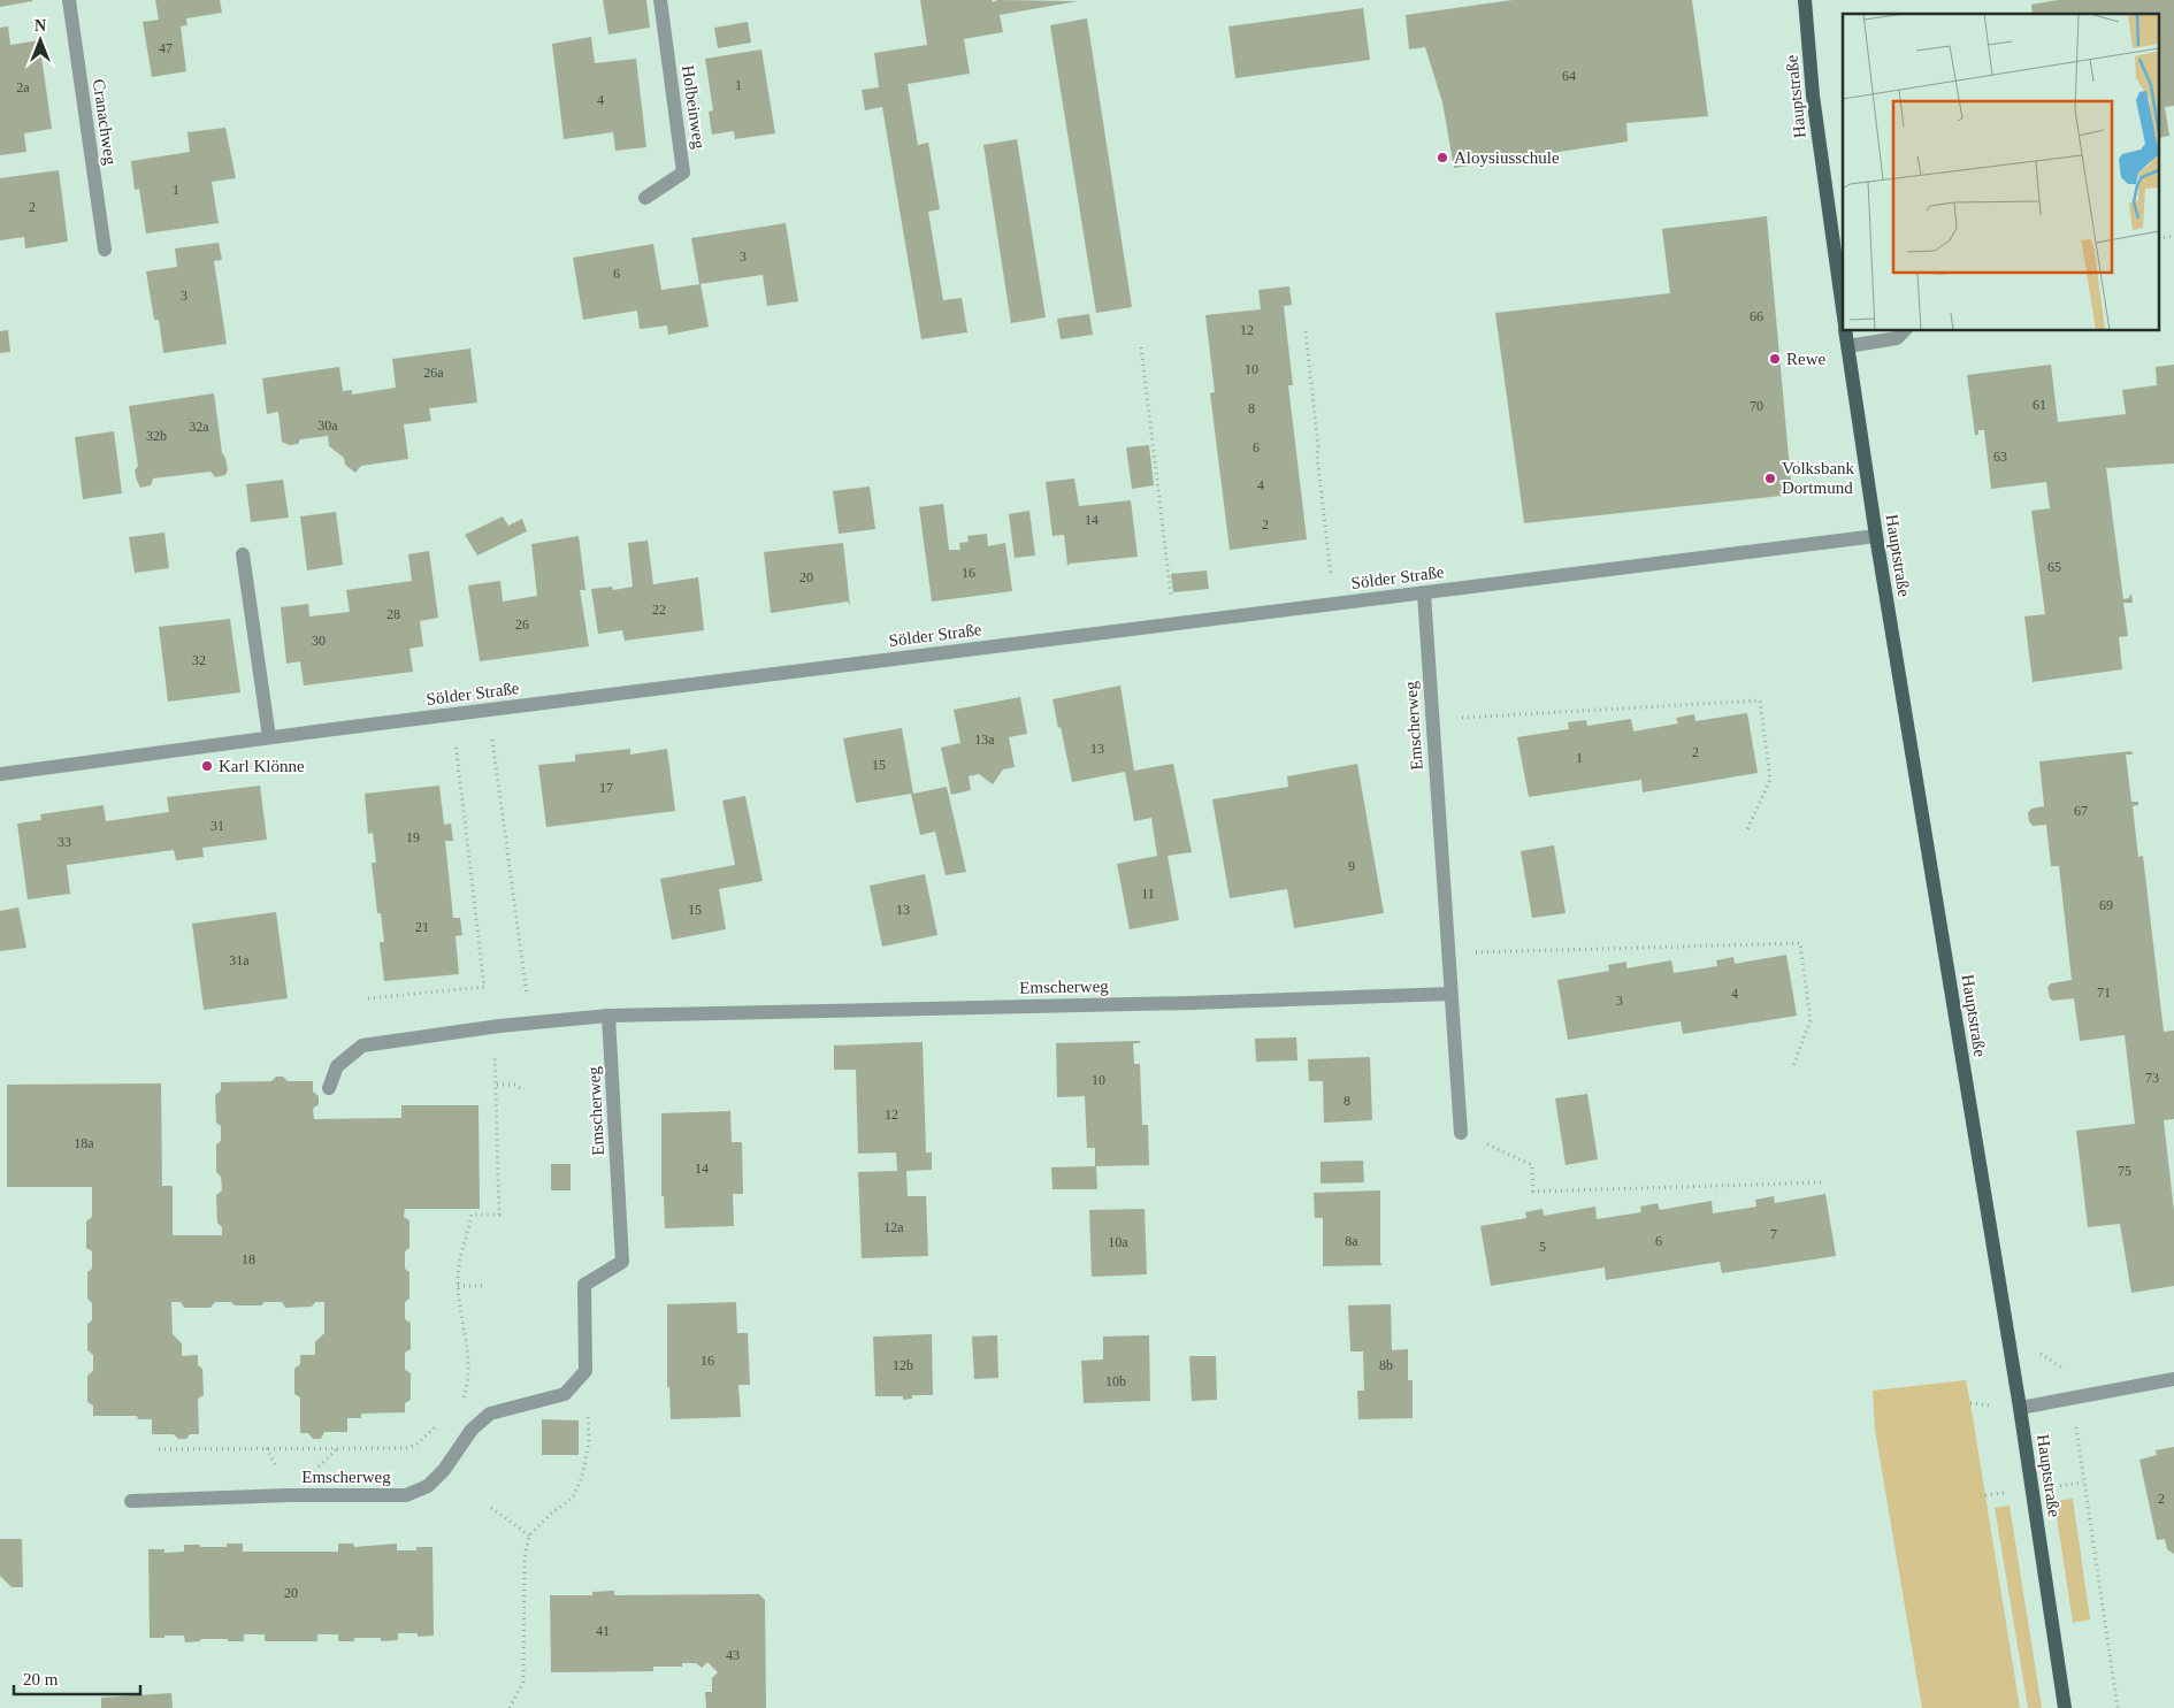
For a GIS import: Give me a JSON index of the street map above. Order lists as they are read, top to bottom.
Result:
{
  "streets": {
    "main road": ["Hauptstraße"],
    "street": [
      "Holbeinweg",
      "Cranachweg",
      "Sölder Straße",
      "Emscherweg"
    ]
  },
  "crossings": [
    ["Hauptstraße", "Sölder Straße"],
    ["Sölder Straße", "Emscherweg"]
  ],
  "places": [
    "Aloysiusschule",
    "Rewe",
    "Volksbank Dortmund",
    "Karl Klönne"
  ],
  "house_numbers": [
    "47",
    "64",
    "1",
    "2a",
    "4",
    "1",
    "2",
    "3",
    "6",
    "3",
    "66",
    "12",
    "10",
    "26a",
    "61",
    "70",
    "8",
    "30a",
    "32a",
    "32b",
    "6",
    "63",
    "4",
    "14",
    "2",
    "65",
    "16",
    "20",
    "22",
    "28",
    "26",
    "30",
    "32",
    "13a",
    "13",
    "2",
    "1",
    "15",
    "17",
    "67",
    "31",
    "19",
    "33",
    "9",
    "11",
    "69",
    "15",
    "13",
    "21",
    "31a",
    "71",
    "4",
    "3",
    "73",
    "10",
    "8",
    "12",
    "18a",
    "14",
    "75",
    "12a",
    "7",
    "8a",
    "6",
    "10a",
    "5",
    "18",
    "16",
    "12b",
    "8b",
    "10b",
    "2",
    "20",
    "41",
    "43"
  ],
  "scale_bar": "20 m",
  "north": "top"
}
